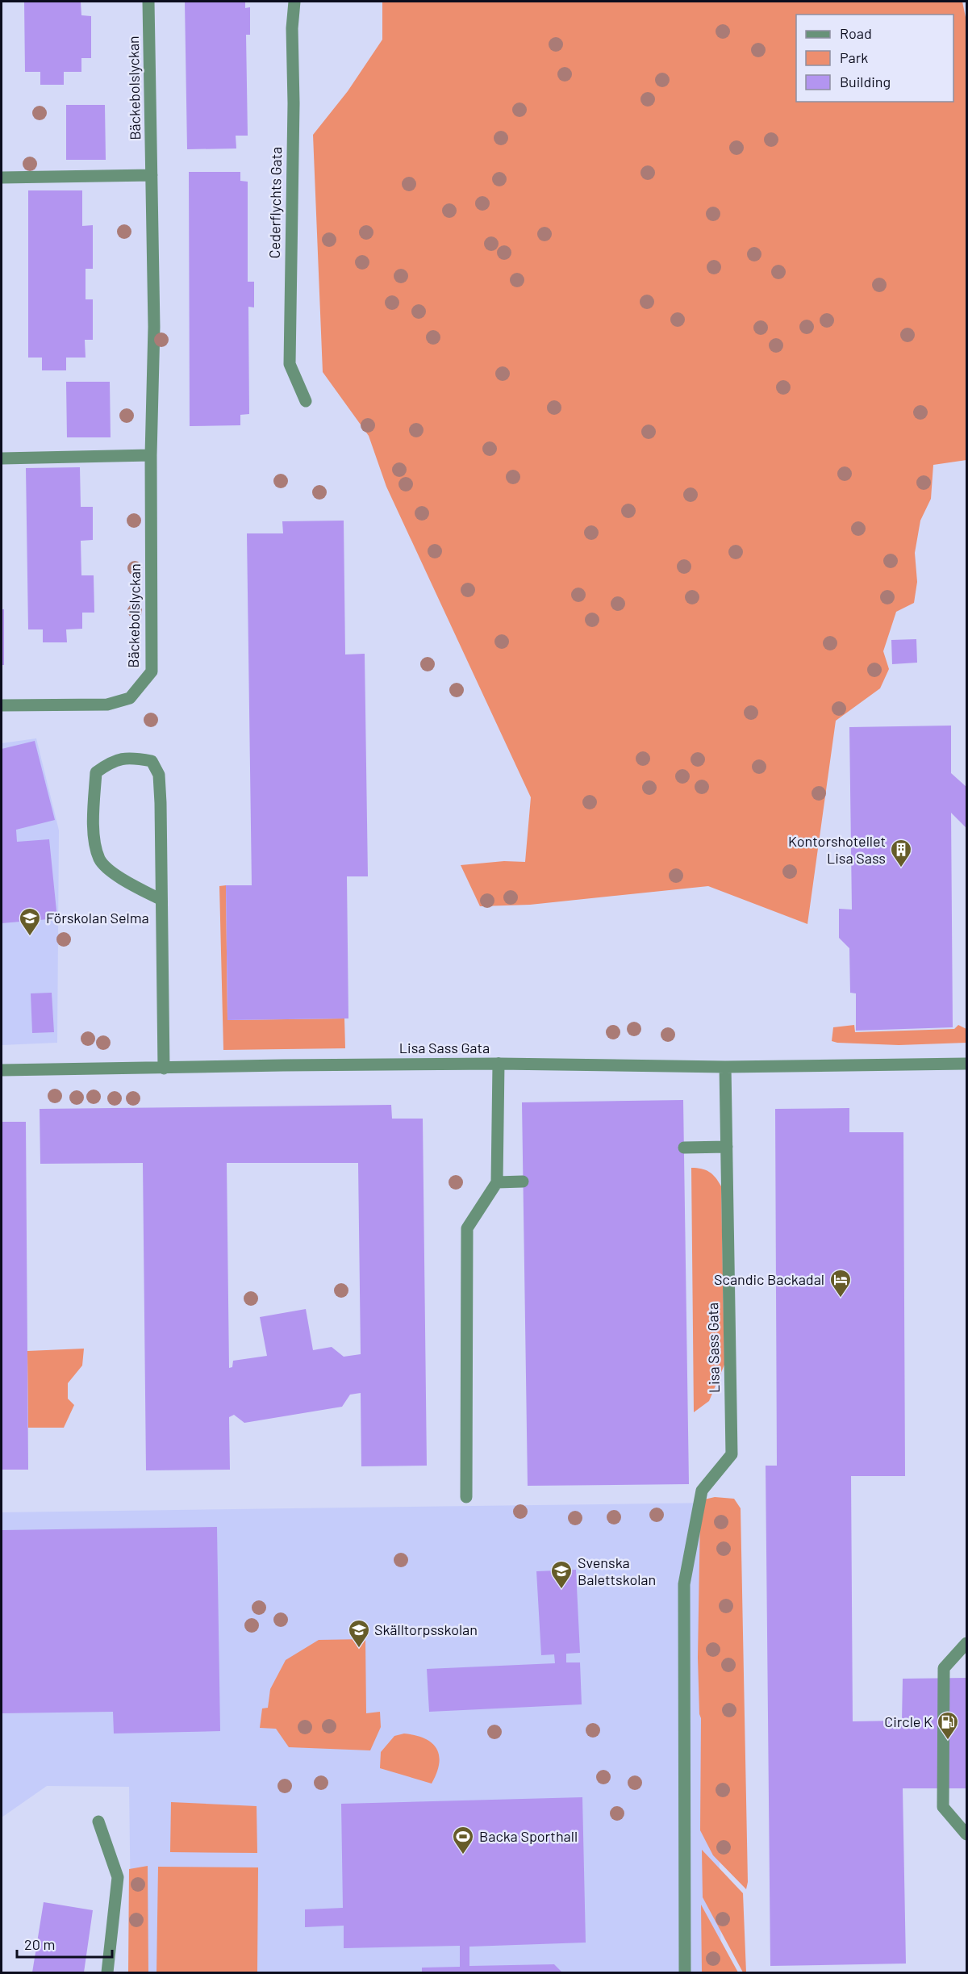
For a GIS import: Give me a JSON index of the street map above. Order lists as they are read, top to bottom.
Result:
{
  "streets": {
    "street": ["Bäckebolslyckan", "Cederflychts Gata", "Lisa Sass Gata"]
  },
  "places": {
    "building": ["Kontorshotellet Lisa Sass"],
    "school or university": ["Förskolan Selma", "Svenska Balettskolan", "Skälltorpsskolan"],
    "hotel": ["Scandic Backadal"],
    "fuel station": ["Circle K"],
    "sports": ["Backa Sporthall"]
  },
  "legend": ["Road", "Park", "Building"],
  "scale_bar": "20 m"
}
